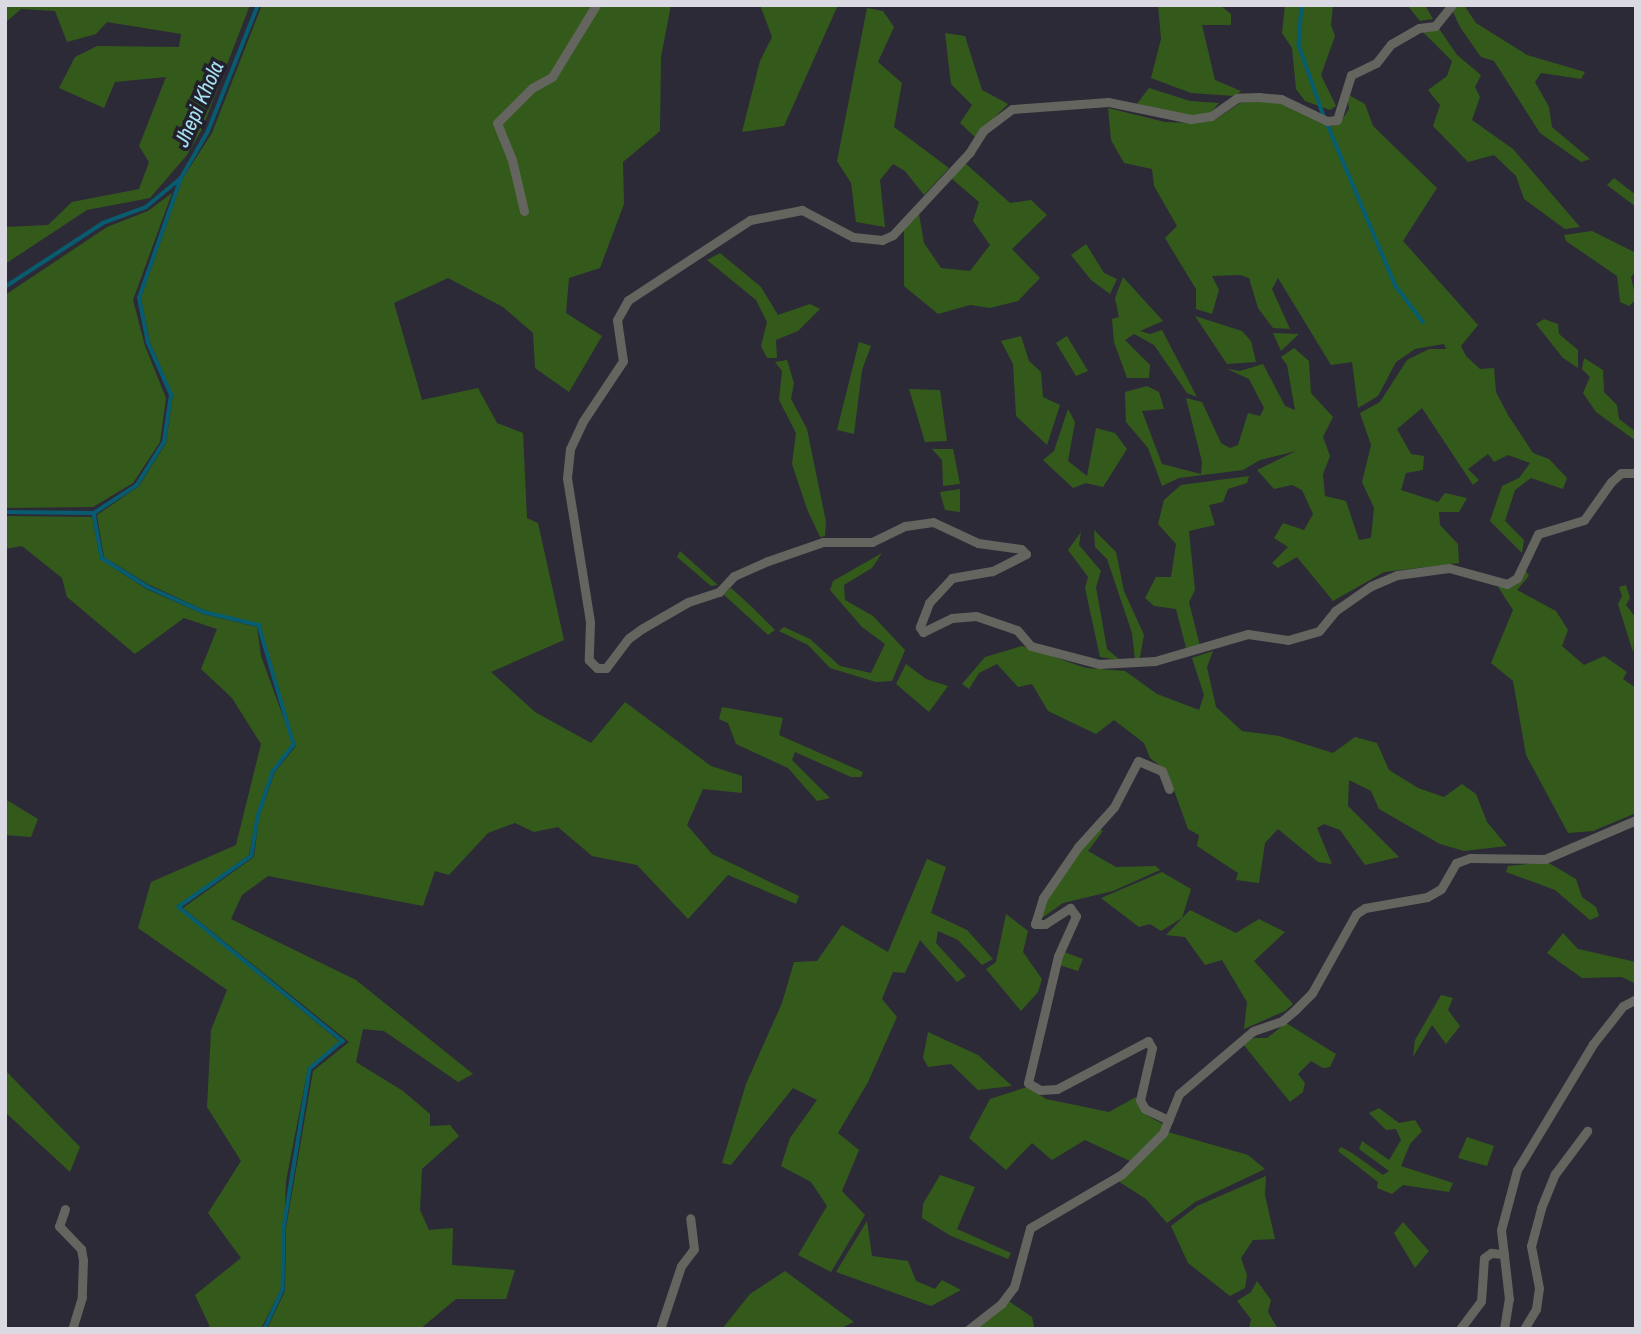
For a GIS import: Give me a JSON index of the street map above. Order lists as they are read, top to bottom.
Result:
{
  "water": ["Jhepi Khola"]
}
